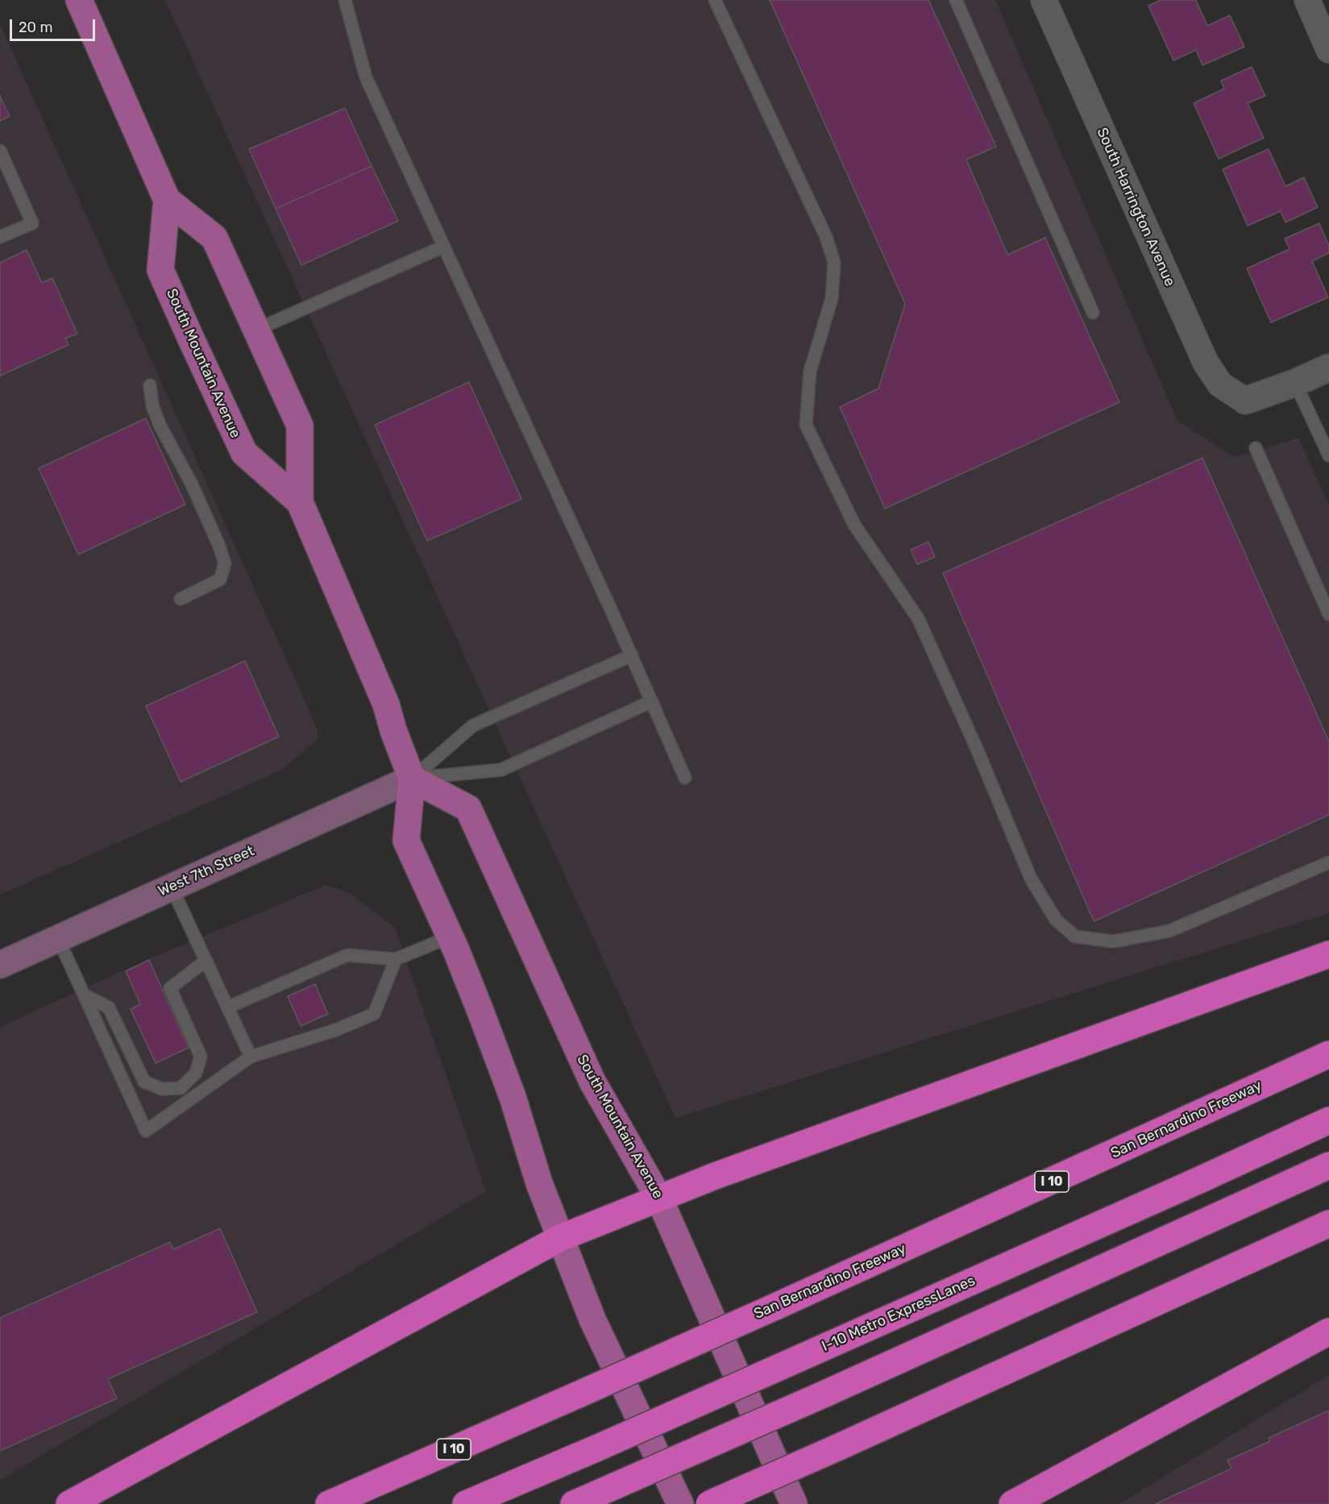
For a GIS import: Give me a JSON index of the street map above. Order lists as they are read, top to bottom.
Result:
{
  "streets": {
    "highway": ["San Bernardino Freeway", "I 10", "I-10 Metro ExpressLanes"],
    "main road": ["South Mountain Avenue", "West 7th Street"],
    "street": ["South Harrington Avenue"]
  },
  "crossings": [
    ["South Mountain Avenue", "West 7th Street"]
  ],
  "scale_bar": "20 m"
}
